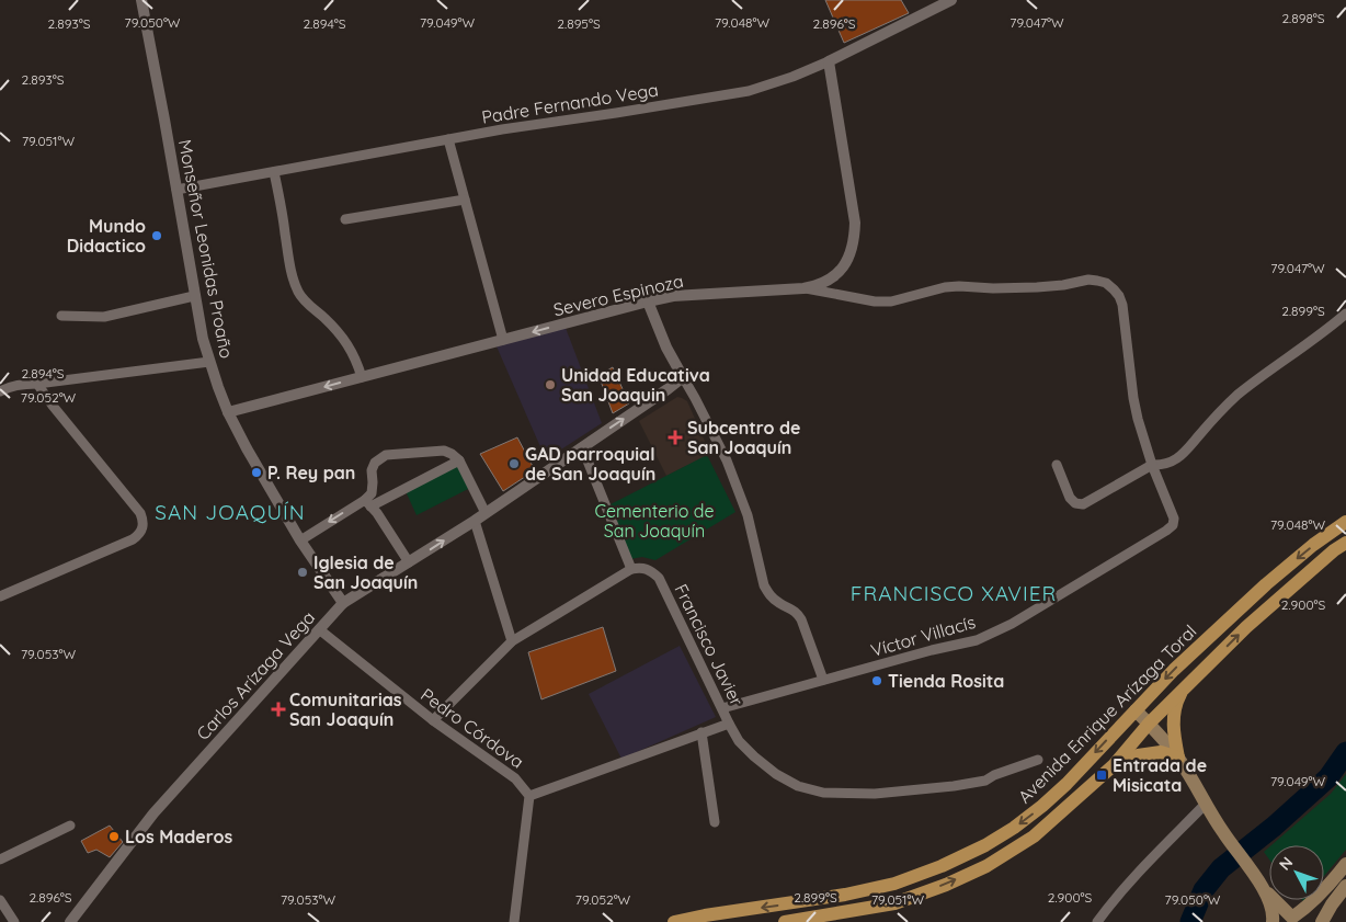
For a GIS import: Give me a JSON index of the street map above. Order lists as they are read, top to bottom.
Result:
{
  "streets": {
    "main road": ["Avenida Enrique Arízaga Toral"],
    "street": [
      "Padre Fernando Vega",
      "Monseñor Leonidas Proaño",
      "Severo Espinoza",
      "Víctor Villacís",
      "Francisco Javier",
      "Carlos Arízaga Vega",
      "Pedro Córdova"
    ]
  },
  "crossings": [
    ["Padre Fernando Vega", "Monseñor Leonidas Proaño"],
    ["Padre Fernando Vega", "Severo Espinoza"],
    ["Monseñor Leonidas Proaño", "Severo Espinoza"],
    ["Monseñor Leonidas Proaño", "Carlos Arízaga Vega"],
    ["Víctor Villacís", "Francisco Javier"],
    ["Carlos Arízaga Vega", "Pedro Córdova"]
  ],
  "districts": ["SAN JOAQUÍN", "FRANCISCO XAVIER"],
  "parks": ["Cementerio de San Joaquín"],
  "places": {
    "other": [
      "Mundo Didactico",
      "Unidad Educativa San Joaquin",
      "GAD parroquial de San Joaquín",
      "P. Rey pan",
      "Iglesia de San Joaquín",
      "Tienda Rosita",
      "Los Maderos"
    ],
    "health": ["Subcentro de San Joaquín", "Comunitarias San Joaquín"],
    "transit": ["Entrada de Misicata"]
  },
  "north": "top left",
  "coordinates": [
    "2.898°S",
    "79.049°W",
    "79.050°W",
    "79.048°W",
    "79.047°W",
    "2.893°S",
    "2.894°S",
    "2.895°S",
    "2.896°S",
    "79.051°W",
    "2.899°S",
    "79.052°W",
    "2.900°S",
    "79.053°W"
  ]
}
